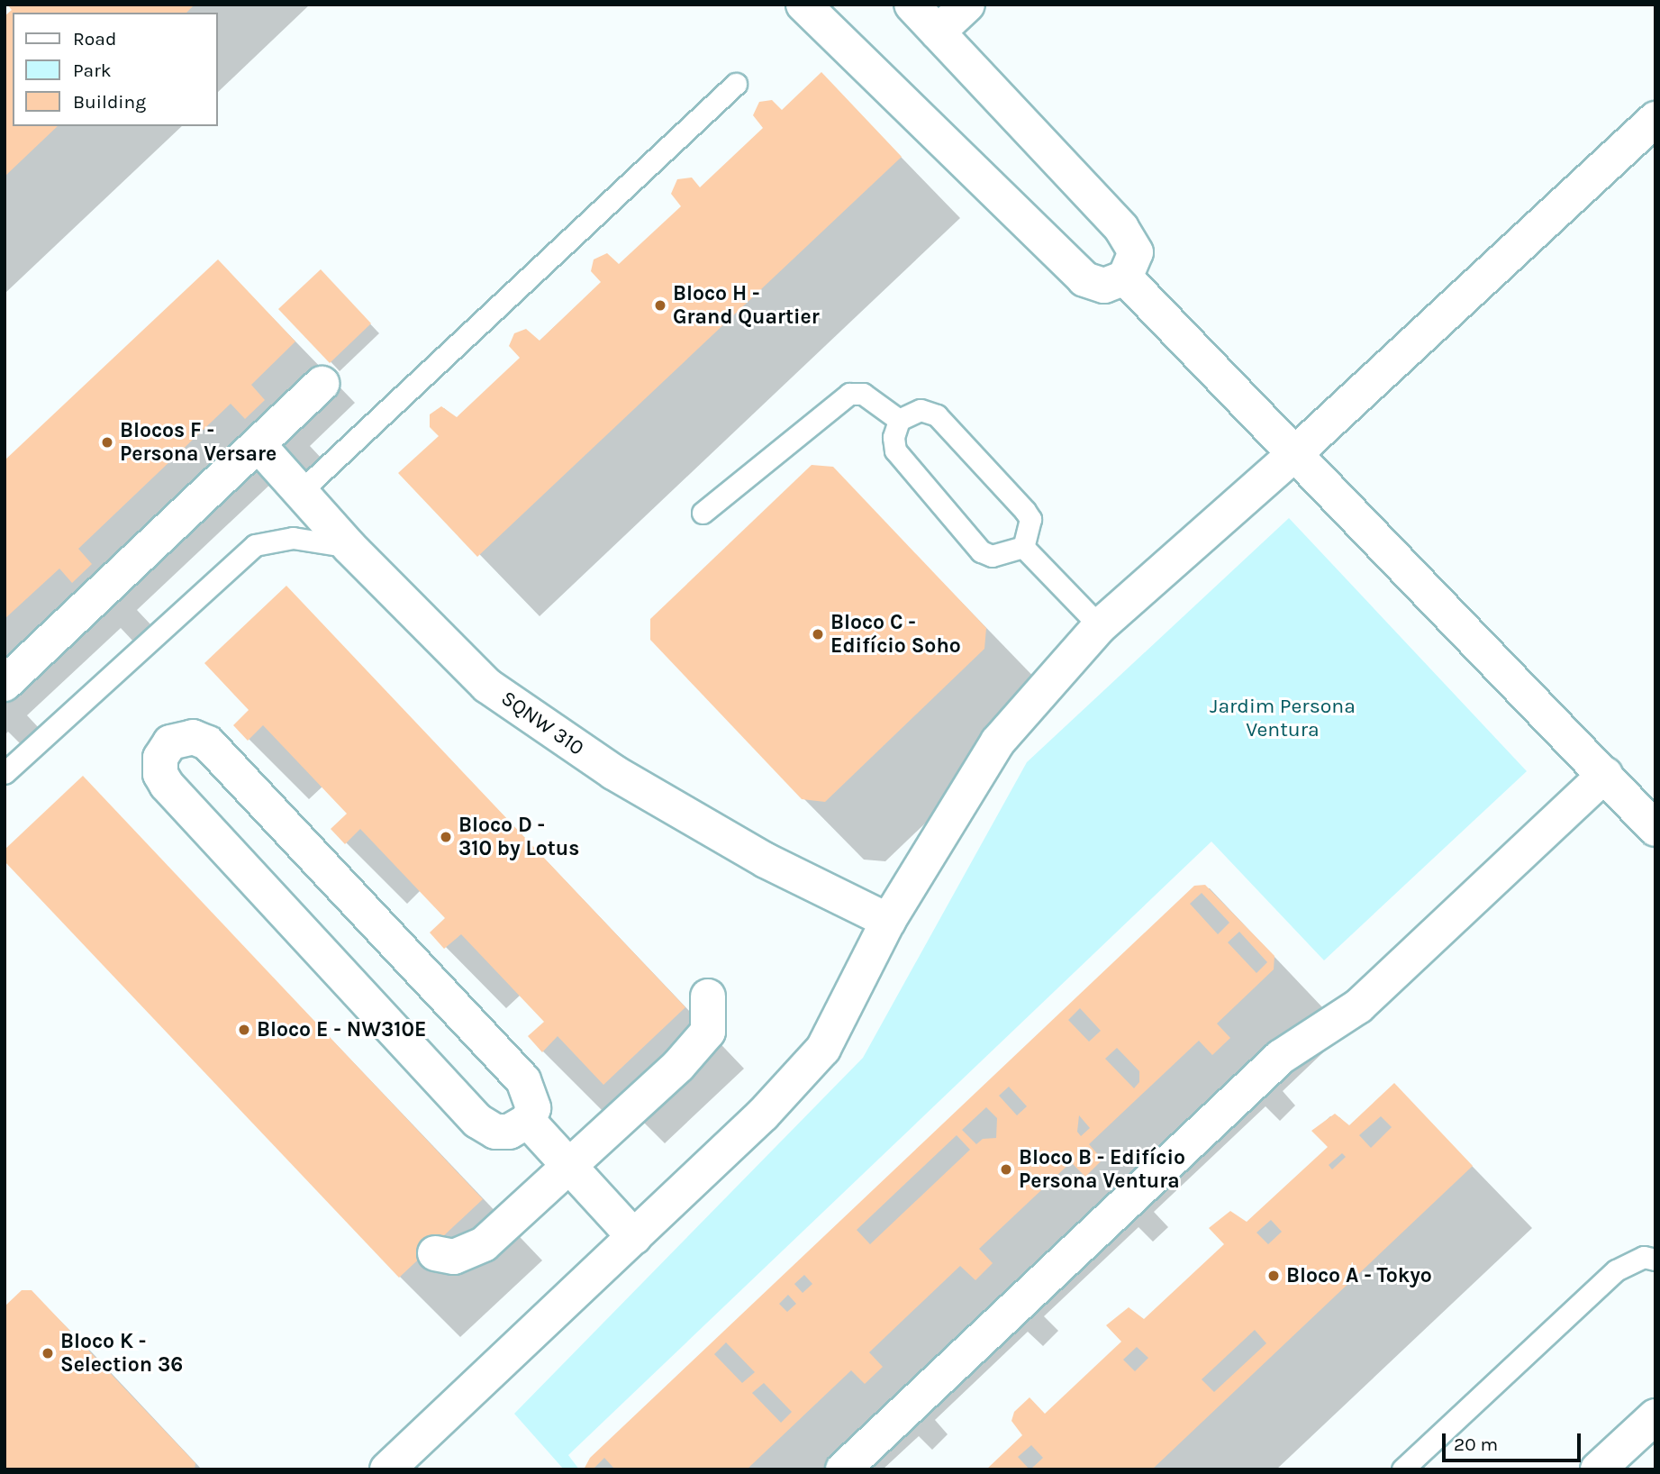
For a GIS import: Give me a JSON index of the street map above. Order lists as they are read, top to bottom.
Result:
{
  "streets": {
    "street": ["SQNW 310"]
  },
  "parks": ["Jardim Persona Ventura"],
  "places": [
    "Bloco H - Grand Quartier",
    "Blocos F - Persona Versare",
    "Bloco C - Edifício Soho",
    "Bloco D - 310 by Lotus",
    "Bloco E - NW310E",
    "Bloco B - Edifício Persona Ventura",
    "Bloco A - Tokyo",
    "Bloco K - Selection 36"
  ],
  "legend": ["Road", "Park", "Building"],
  "scale_bar": "20 m"
}
